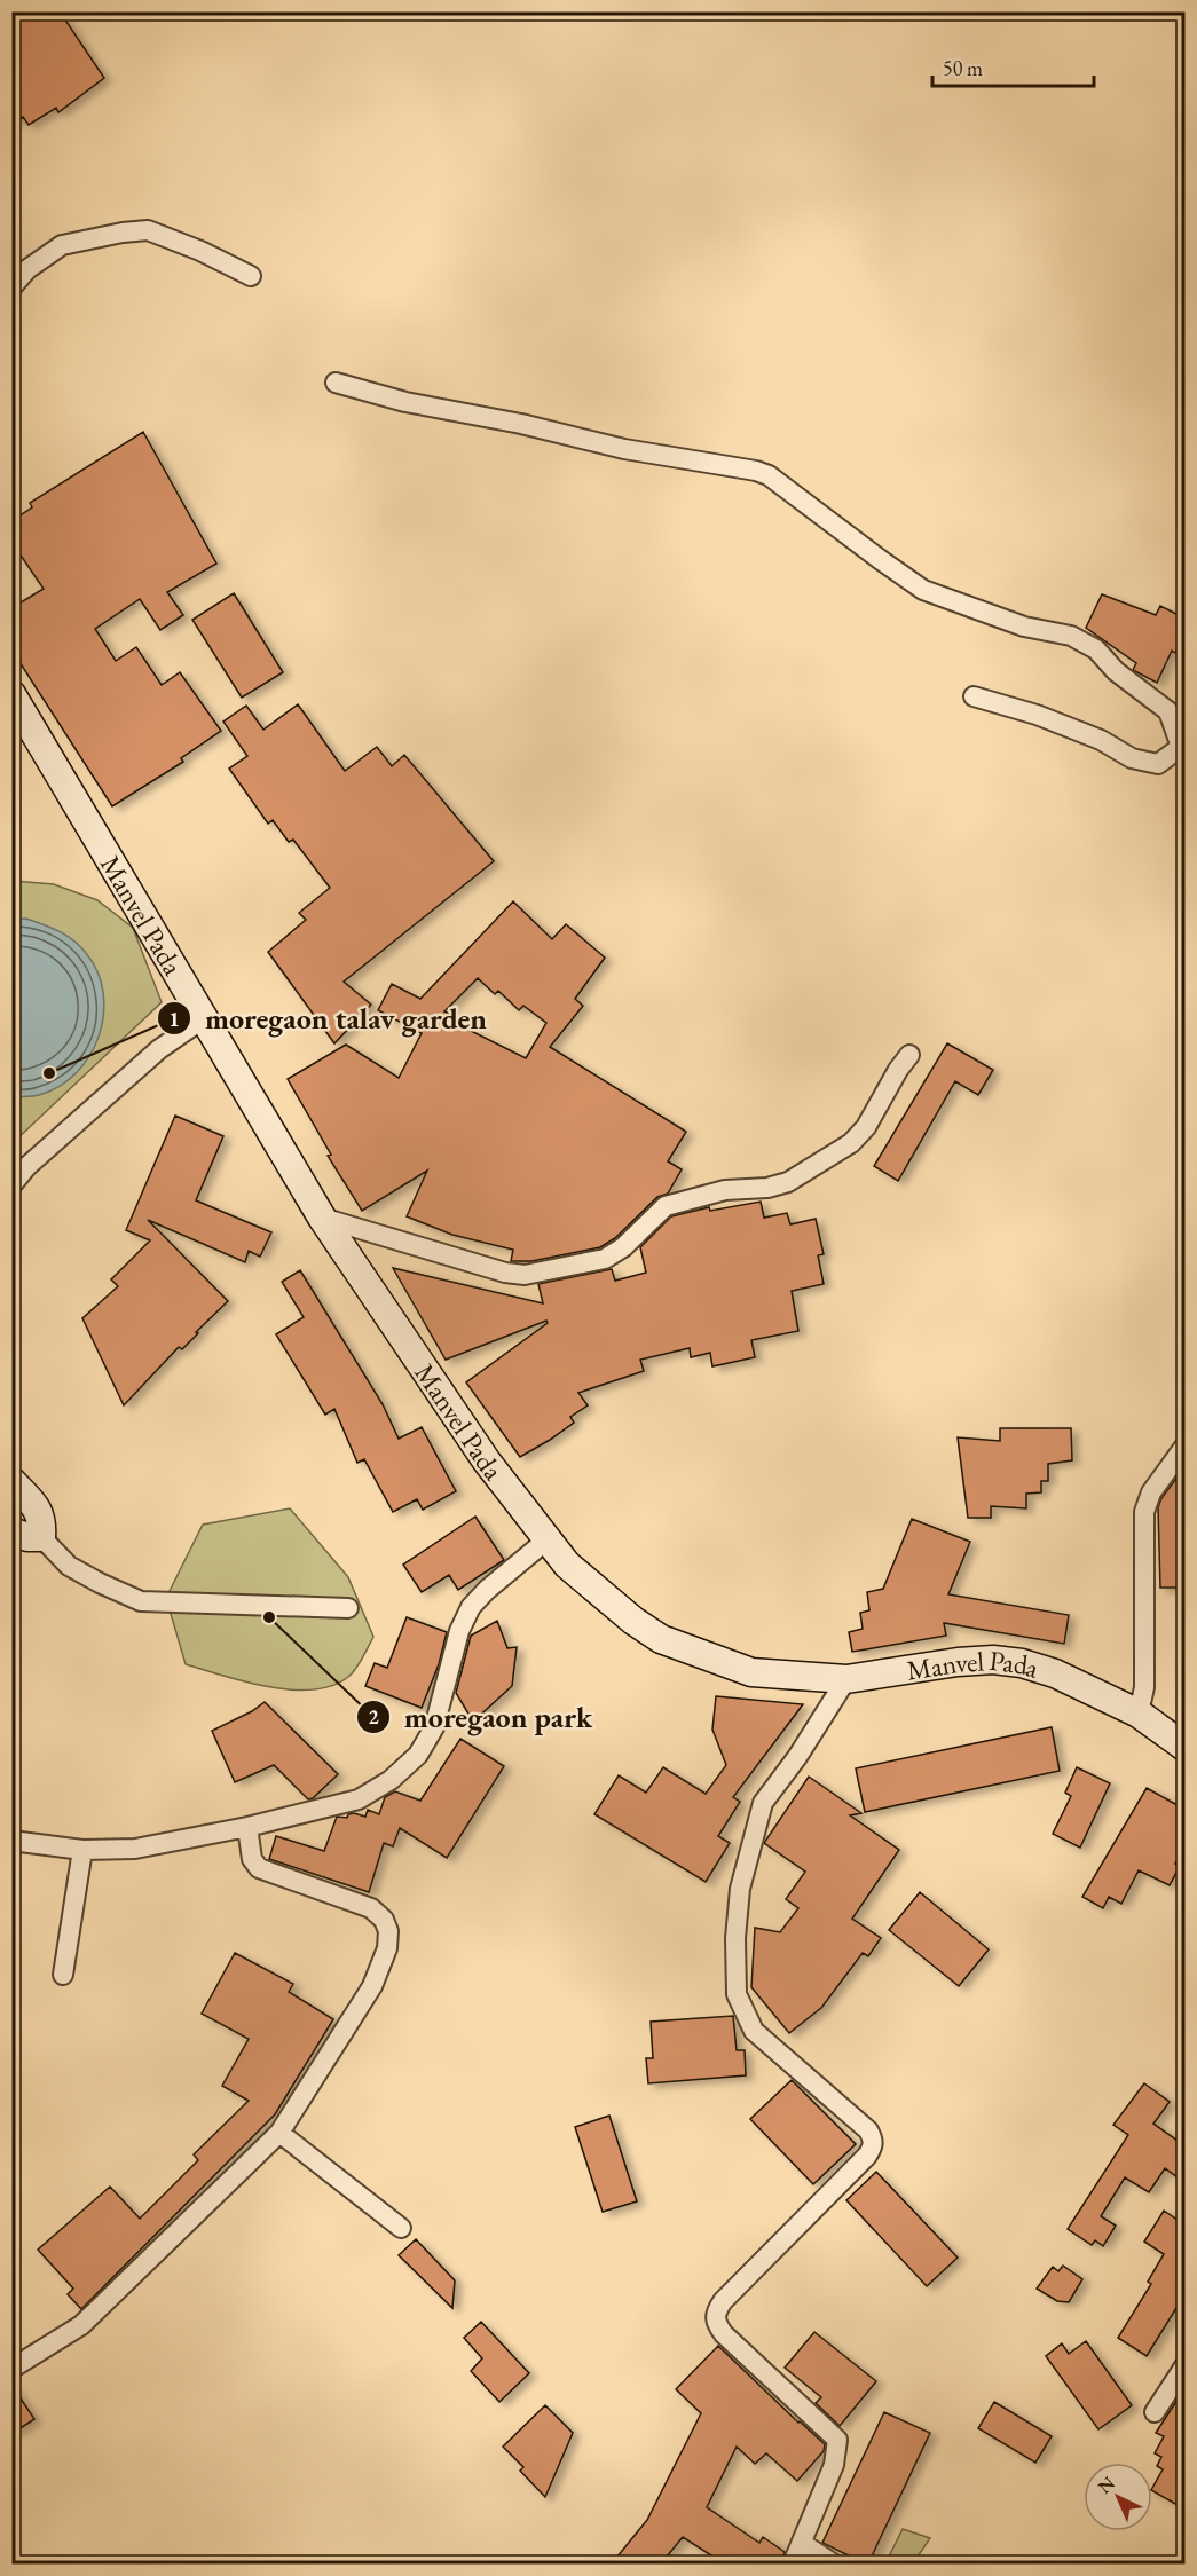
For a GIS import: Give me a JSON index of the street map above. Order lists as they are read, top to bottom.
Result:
{
  "streets": {
    "main road": ["Manvel Pada"]
  },
  "places": ["moregaon talav garden", "moregaon park"],
  "scale_bar": "50 m",
  "north": "top left"
}
